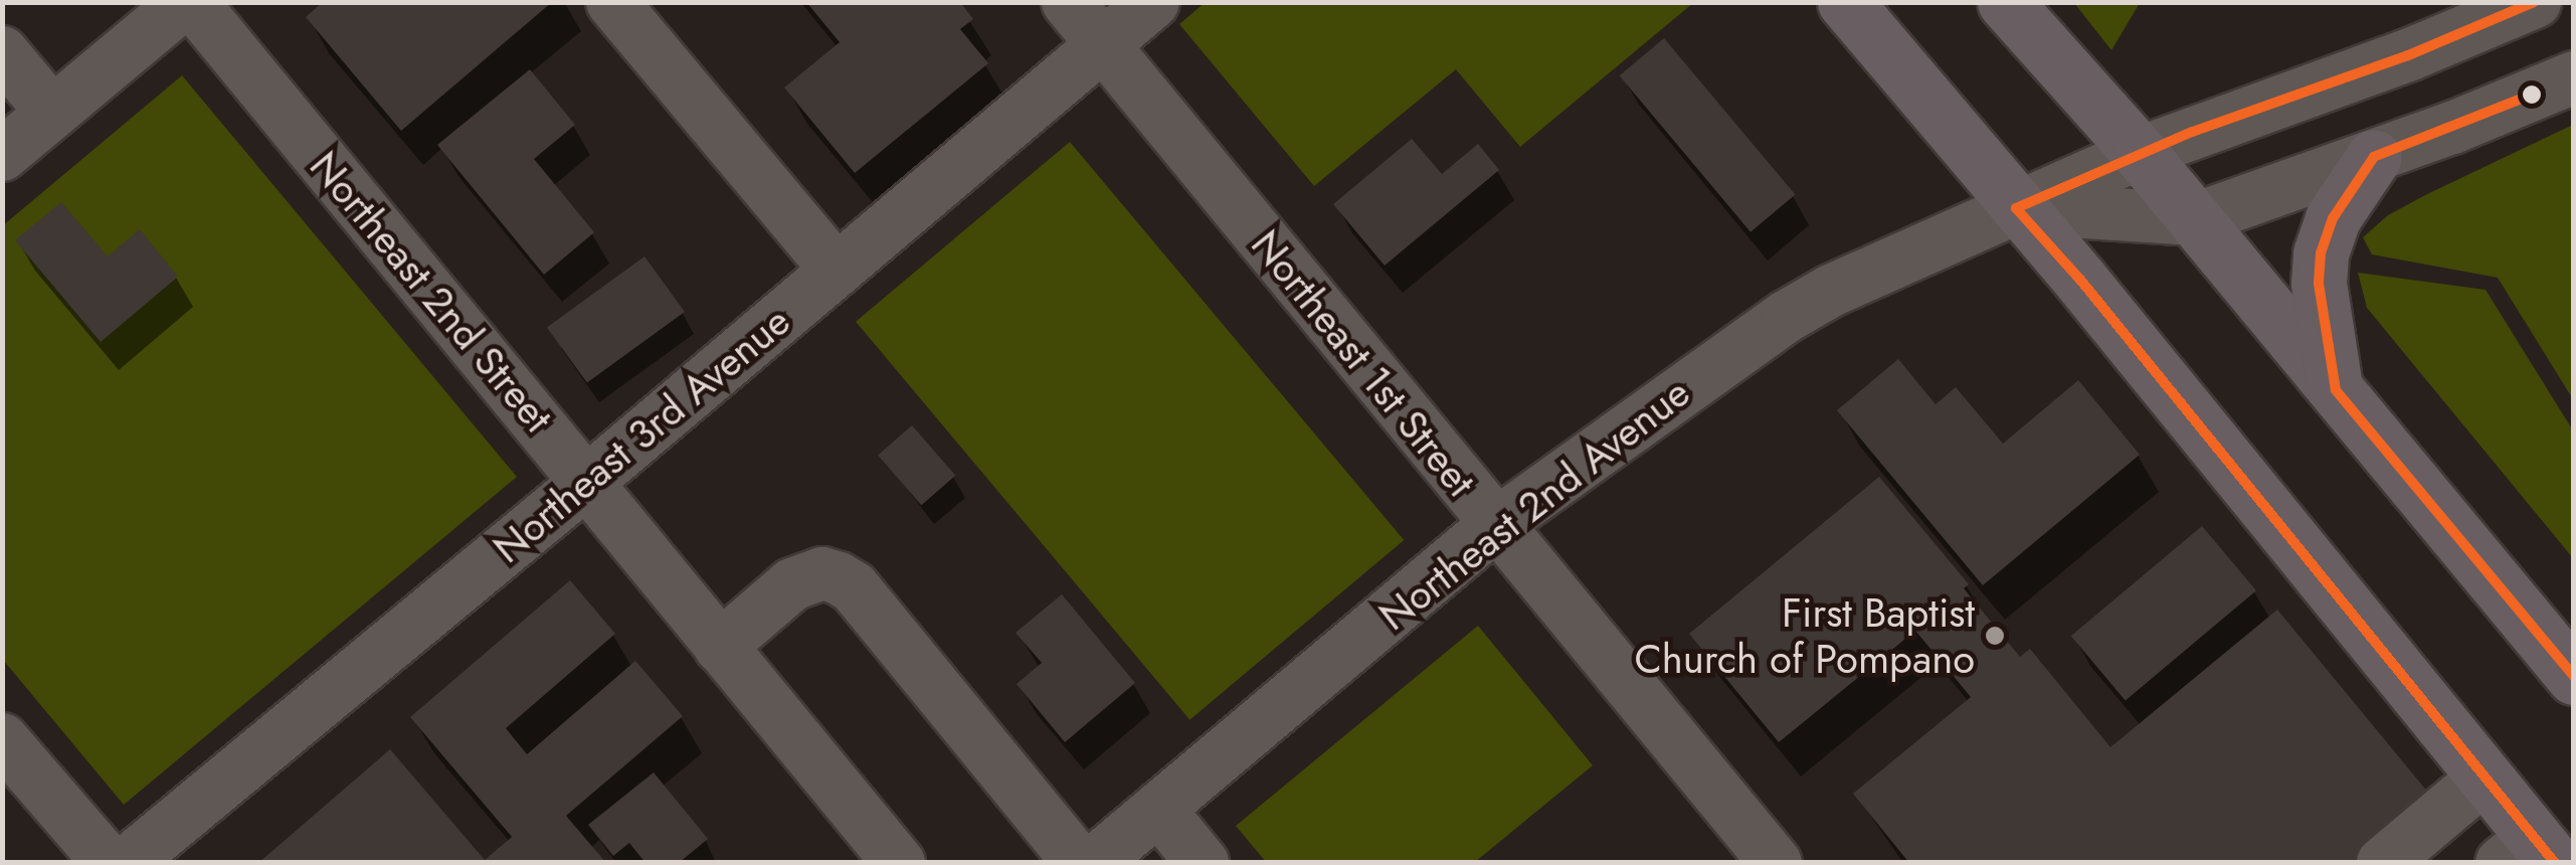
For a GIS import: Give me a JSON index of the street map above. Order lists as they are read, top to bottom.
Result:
{
  "streets": {
    "street": [
      "Northeast 2nd Street",
      "Northeast 1st Street",
      "Northeast 3rd Avenue",
      "Northeast 2nd Avenue"
    ]
  },
  "crossings": [
    ["Northeast 2nd Street", "Northeast 3rd Avenue"],
    ["Northeast 1st Street", "Northeast 3rd Avenue"],
    ["Northeast 1st Street", "Northeast 2nd Avenue"]
  ],
  "places": ["First Baptist Church of Pompano"]
}
